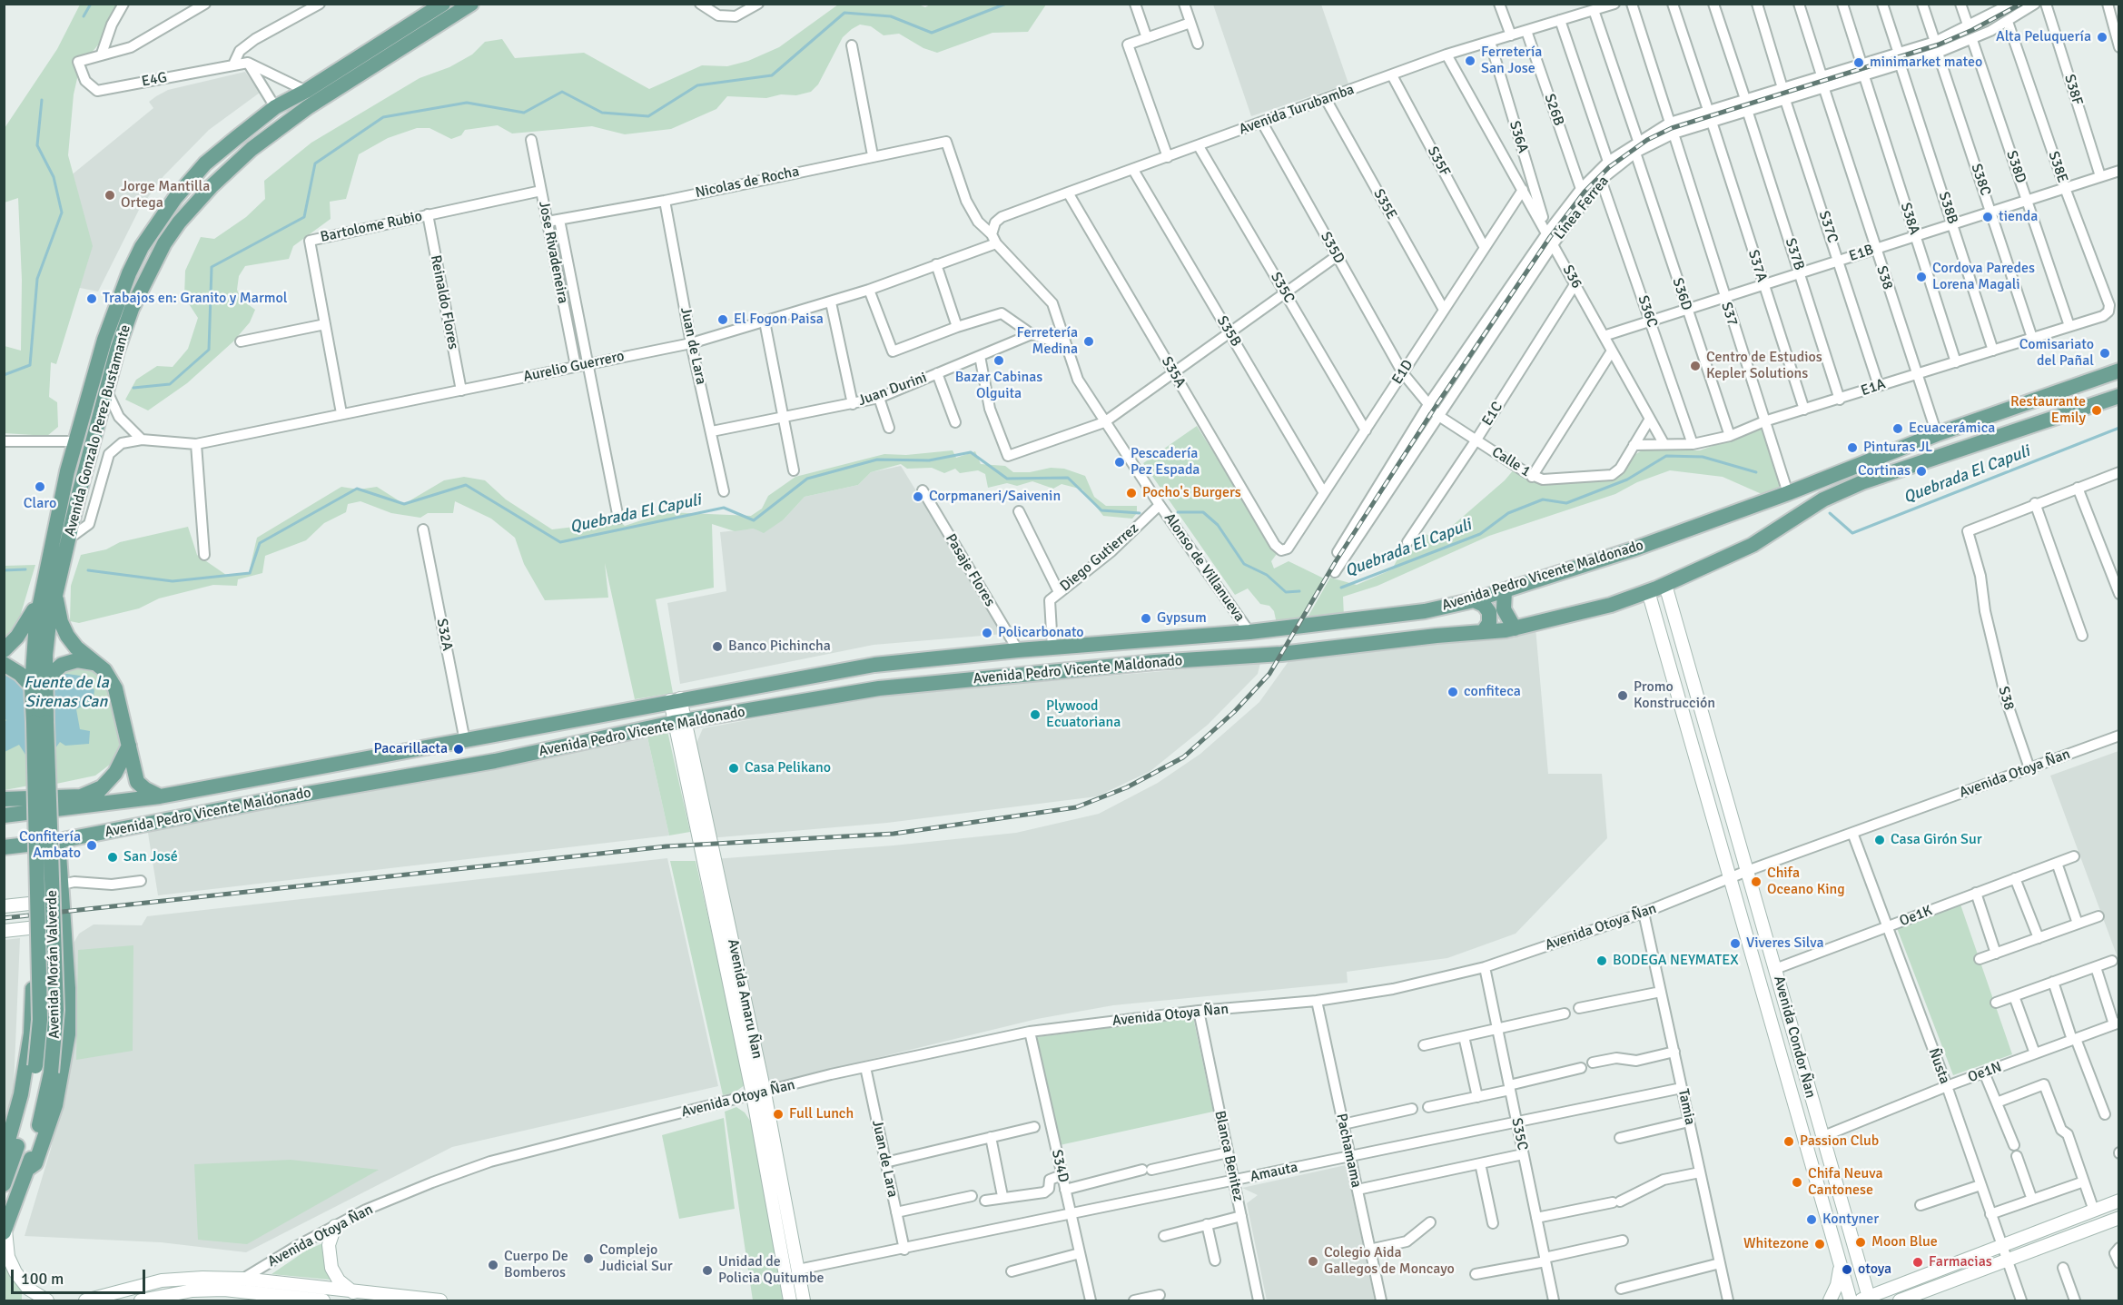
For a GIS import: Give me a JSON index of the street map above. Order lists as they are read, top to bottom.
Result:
{
  "streets": {
    "main road": [
      "Avenida Gonzalo Perez Bustamante",
      "Avenida Pedro Vicente Maldonado",
      "Avenida Morán Valverde",
      "Avenida Amaru Ñan",
      "Avenida Condor Ñan"
    ],
    "street": [
      "E4G",
      "S38F",
      "Avenida Turubamba",
      "S26B",
      "S36A",
      "S35F",
      "S38D",
      "S38E",
      "S38C",
      "Nicolas de Rocha",
      "S35E",
      "Línea Ferrea",
      "S38B",
      "S38A",
      "Bartolome Rubio",
      "S37C",
      "S35D",
      "Jose Rivadeneira",
      "E1B",
      "S37B",
      "S37A",
      "S36",
      "S38",
      "S35C",
      "S36D",
      "Reinaldo Flores",
      "S36C",
      "S37",
      "S35B",
      "Juan de Lara",
      "Aurelio Guerrero",
      "S35A",
      "E1D",
      "E1A",
      "Juan Durini",
      "E1C",
      "Calle 1",
      "Diego Gutierrez",
      "Alonso de Villanueva",
      "Pasaje Flores",
      "S32A",
      "Avenida Otoya Ñan",
      "Oe1K",
      "Ñusta",
      "Oe1N",
      "Tamia",
      "Pachamama",
      "Blanca Benitez",
      "S34D",
      "Amauta"
    ]
  },
  "crossings": [
    ["S38F", "E1B"],
    ["Avenida Turubamba", "S26B"],
    ["Avenida Turubamba", "S36A"],
    ["Avenida Turubamba", "S35F"],
    ["Avenida Turubamba", "S35E"],
    ["Avenida Turubamba", "S35D"],
    ["Avenida Turubamba", "S36"],
    ["Avenida Turubamba", "S35C"],
    ["Avenida Turubamba", "S35B"],
    ["Avenida Turubamba", "Aurelio Guerrero"],
    ["Avenida Turubamba", "S35A"],
    ["Avenida Turubamba", "Alonso de Villanueva"],
    ["S26B", "Línea Ferrea"],
    ["S36A", "Línea Ferrea"],
    ["S36A", "S36"],
    ["S35F", "E1D"],
    ["S38D", "Línea Ferrea"],
    ["S38D", "E1B"],
    ["S38D", "E1A"],
    ["S38E", "Línea Ferrea"],
    ["S38E", "E1B"],
    ["S38E", "E1A"],
    ["S38C", "Línea Ferrea"],
    ["S38C", "E1B"],
    ["S38C", "E1A"],
    ["Nicolas de Rocha", "Jose Rivadeneira"],
    ["Nicolas de Rocha", "Juan de Lara"],
    ["Nicolas de Rocha", "Alonso de Villanueva"],
    ["S35E", "E1D"],
    ["Línea Ferrea", "S38B"],
    ["Línea Ferrea", "S38A"],
    ["Línea Ferrea", "S37C"],
    ["Línea Ferrea", "S37B"],
    ["Línea Ferrea", "S37A"],
    ["Línea Ferrea", "S36"],
    ["Línea Ferrea", "S38"],
    ["Línea Ferrea", "S36D"],
    ["Línea Ferrea", "S36C"],
    ["Línea Ferrea", "S37"],
    ["Línea Ferrea", "Calle 1"],
    ["S38B", "E1B"],
    ["S38B", "E1A"],
    ["S38A", "E1B"],
    ["S38A", "E1A"],
    ["Bartolome Rubio", "Jose Rivadeneira"],
    ["Bartolome Rubio", "Reinaldo Flores"],
    ["Bartolome Rubio", "Aurelio Guerrero"],
    ["S37C", "E1B"],
    ["S37C", "E1A"],
    ["S35D", "E1D"],
    ["S35D", "Calle 1"],
    ["Jose Rivadeneira", "Aurelio Guerrero"],
    ["E1B", "S37B"],
    ["E1B", "S37A"],
    ["E1B", "S36"],
    ["E1B", "S38"],
    ["E1B", "S36D"],
    ["E1B", "S36C"],
    ["E1B", "S37"],
    ["S37B", "E1A"],
    ["S37A", "E1A"],
    ["S36", "E1D"],
    ["S36", "E1A"],
    ["S36", "E1C"],
    ["S36", "Calle 1"],
    ["S38", "E1A"],
    ["S38", "Avenida Pedro Vicente Maldonado"],
    ["S38", "Avenida Otoya Ñan"],
    ["S35C", "E1D"],
    ["S35C", "Avenida Otoya Ñan"],
    ["S35C", "Amauta"],
    ["S36D", "E1A"],
    ["Reinaldo Flores", "Aurelio Guerrero"],
    ["S36C", "E1A"],
    ["S37", "E1A"],
    ["S37", "Avenida Pedro Vicente Maldonado"],
    ["S35B", "E1D"],
    ["Juan de Lara", "Aurelio Guerrero"],
    ["Juan de Lara", "Juan Durini"],
    ["Juan de Lara", "Avenida Otoya Ñan"],
    ["Juan de Lara", "Amauta"],
    ["Aurelio Guerrero", "Avenida Gonzalo Perez Bustamante"],
    ["Aurelio Guerrero", "Alonso de Villanueva"],
    ["S35A", "E1D"],
    ["E1D", "Calle 1"],
    ["E1A", "Calle 1"],
    ["E1C", "Calle 1"],
    ["Avenida Gonzalo Perez Bustamante", "Avenida Morán Valverde"],
    ["Diego Gutierrez", "Alonso de Villanueva"],
    ["Diego Gutierrez", "Avenida Pedro Vicente Maldonado"],
    ["Alonso de Villanueva", "Avenida Pedro Vicente Maldonado"],
    ["Pasaje Flores", "Avenida Pedro Vicente Maldonado"],
    ["Avenida Pedro Vicente Maldonado", "S32A"],
    ["Avenida Pedro Vicente Maldonado", "Avenida Amaru Ñan"],
    ["Avenida Pedro Vicente Maldonado", "Avenida Condor Ñan"],
    ["Avenida Otoya Ñan", "Avenida Amaru Ñan"],
    ["Avenida Otoya Ñan", "Avenida Condor Ñan"],
    ["Avenida Otoya Ñan", "Ñusta"],
    ["Avenida Otoya Ñan", "Tamia"],
    ["Avenida Otoya Ñan", "Pachamama"],
    ["Avenida Otoya Ñan", "Blanca Benitez"],
    ["Avenida Otoya Ñan", "S34D"],
    ["Oe1K", "Avenida Condor Ñan"],
    ["Oe1K", "Ñusta"],
    ["Avenida Amaru Ñan", "Amauta"],
    ["Avenida Condor Ñan", "Oe1N"],
    ["Ñusta", "Oe1N"],
    ["Tamia", "Amauta"],
    ["Pachamama", "Amauta"],
    ["Blanca Benitez", "Amauta"],
    ["S34D", "Amauta"]
  ],
  "water": ["Quebrada El Capuli", "Fuente de la Sirenas Can"],
  "places": [
    "Alta Peluquería",
    "Ferretería San Jose",
    "minimarket mateo",
    "Jorge Mantilla Ortega",
    "tienda",
    "Cordova Paredes Lorena Magali",
    "Trabajos en: Granito y Marmol",
    "El Fogon Paisa",
    "Ferretería Medina",
    "Comisariato del Pañal",
    "Bazar Cabinas Olguita",
    "Centro de Estudios Kepler Solutions",
    "Restaurante Emily",
    "Ecuacerámica",
    "Pinturas JL",
    "Pescadería Pez Espada",
    "Cortinas",
    "Claro",
    "Pocho's Burgers",
    "Corpmaneri/Saivenin",
    "Gypsum",
    "Policarbonato",
    "Banco Pichincha",
    "confiteca",
    "Promo Konstrucción",
    "Plywood Ecuatoriana",
    "Pacarillacta",
    "Casa Pelikano",
    "Casa Girón Sur",
    "Confitería Ambato",
    "San José",
    "Chifa Oceano King",
    "Viveres Silva",
    "BODEGA NEYMATEX",
    "Full Lunch",
    "Passion Club",
    "Chifa Neuva Cantonese",
    "Kontyner",
    "Moon Blue",
    "Whitezone",
    "Complejo Judicial Sur",
    "Colegio Aida Gallegos de Moncayo",
    "Farmacias",
    "Cuerpo De Bomberos",
    "otoya",
    "Unidad de Policia Quitumbe"
  ],
  "scale_bar": "100 m"
}
